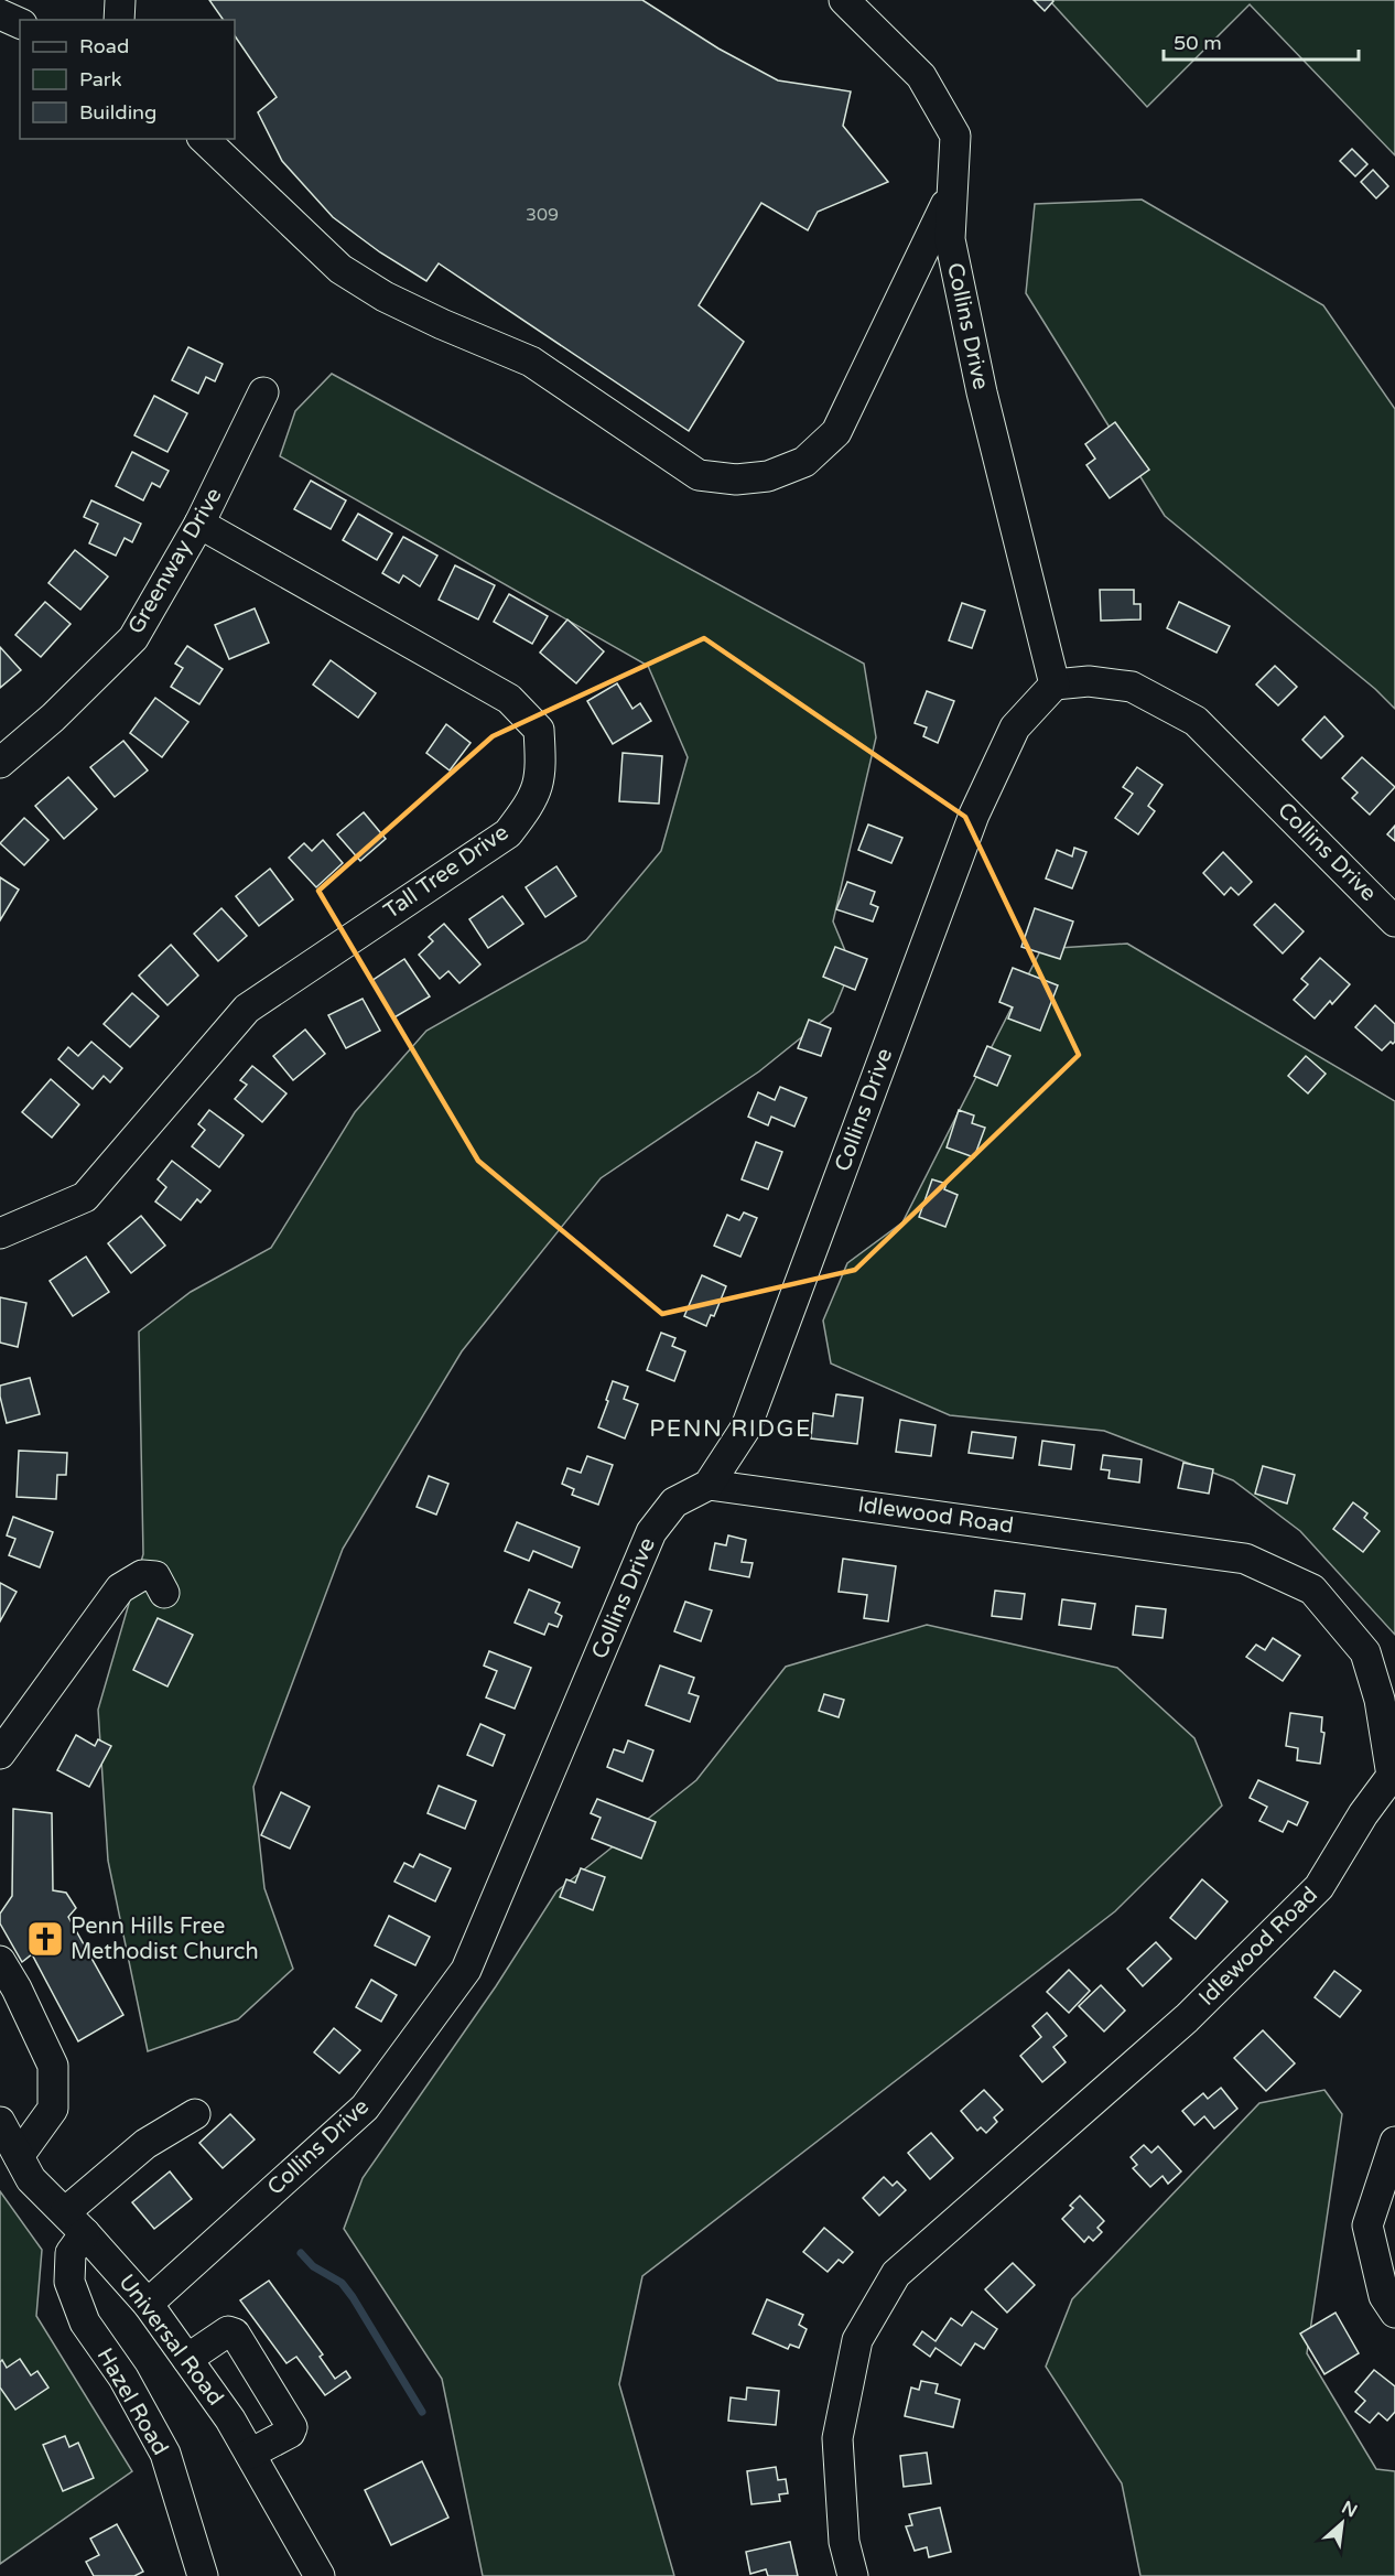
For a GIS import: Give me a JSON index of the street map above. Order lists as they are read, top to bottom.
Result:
{
  "streets": {
    "street": [
      "Collins Drive",
      "Greenway Drive",
      "Tall Tree Drive",
      "Idlewood Road",
      "Universal Road",
      "Hazel Road"
    ]
  },
  "crossings": [
    ["Collins Drive", "Idlewood Road"],
    ["Collins Drive", "Universal Road"],
    ["Greenway Drive", "Tall Tree Drive"],
    ["Universal Road", "Hazel Road"]
  ],
  "districts": ["PENN RIDGE"],
  "places": {
    "church": ["Penn Hills Free Methodist Church"]
  },
  "house_numbers": ["309"],
  "legend": ["Road", "Park", "Building"],
  "scale_bar": "50 m",
  "north": "top right"
}
